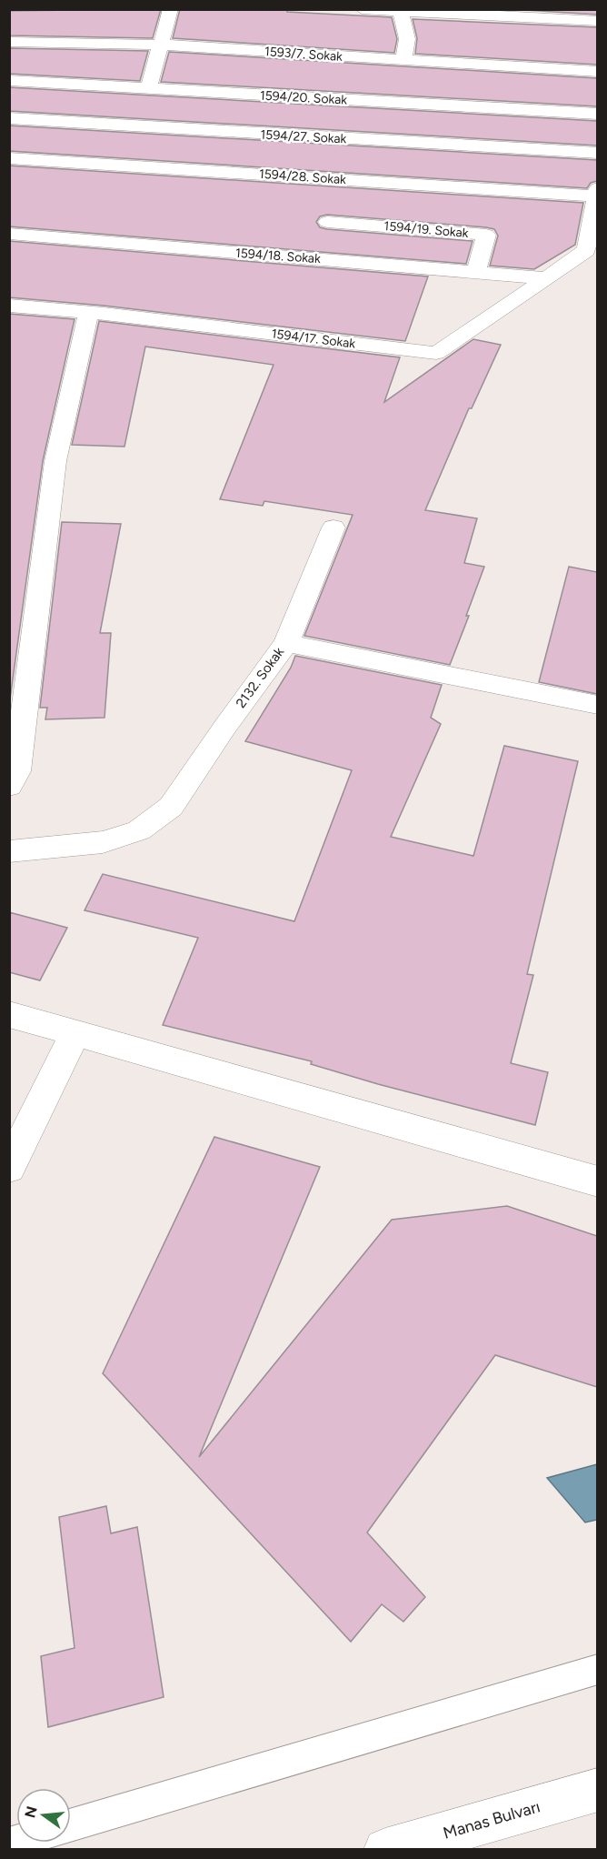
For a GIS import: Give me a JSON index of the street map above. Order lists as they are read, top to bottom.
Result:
{
  "streets": {
    "street": [
      "1593/7. Sokak",
      "1594/20. Sokak",
      "1594/27. Sokak",
      "1594/28. Sokak",
      "1594/19. Sokak",
      "1594/18. Sokak",
      "1594/17. Sokak",
      "2132. Sokak",
      "Manas Bulvarı"
    ]
  },
  "crossings": [
    ["1594/28. Sokak", "1594/19. Sokak"],
    ["1594/28. Sokak", "1594/17. Sokak"],
    ["1594/19. Sokak", "1594/18. Sokak"],
    ["1594/18. Sokak", "1594/17. Sokak"]
  ],
  "north": "left"
}
